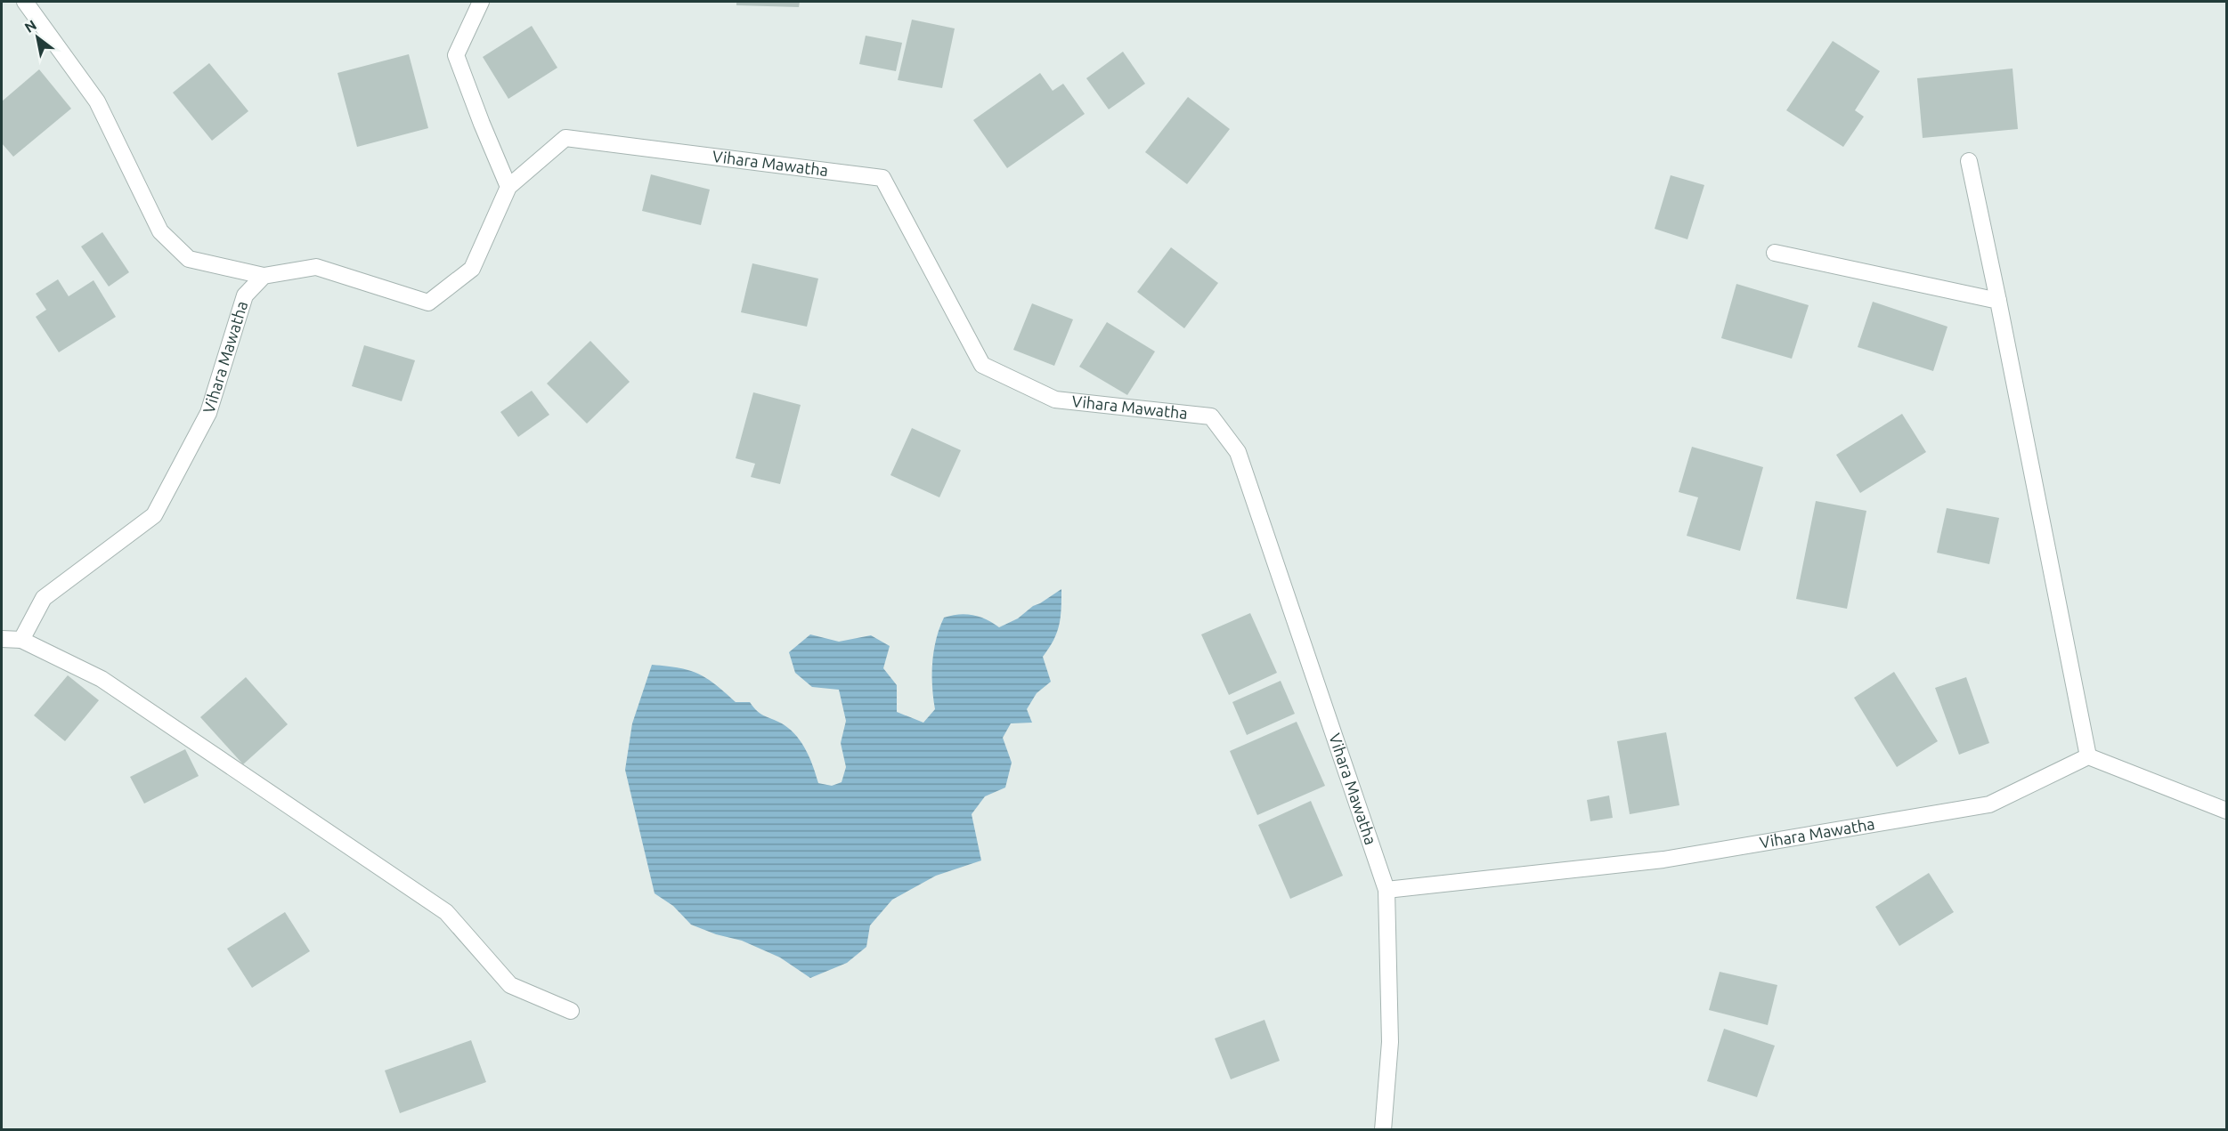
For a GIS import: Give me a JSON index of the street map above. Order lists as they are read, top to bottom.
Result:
{
  "streets": {
    "street": ["Vihara Mawatha"]
  },
  "north": "top left"
}
